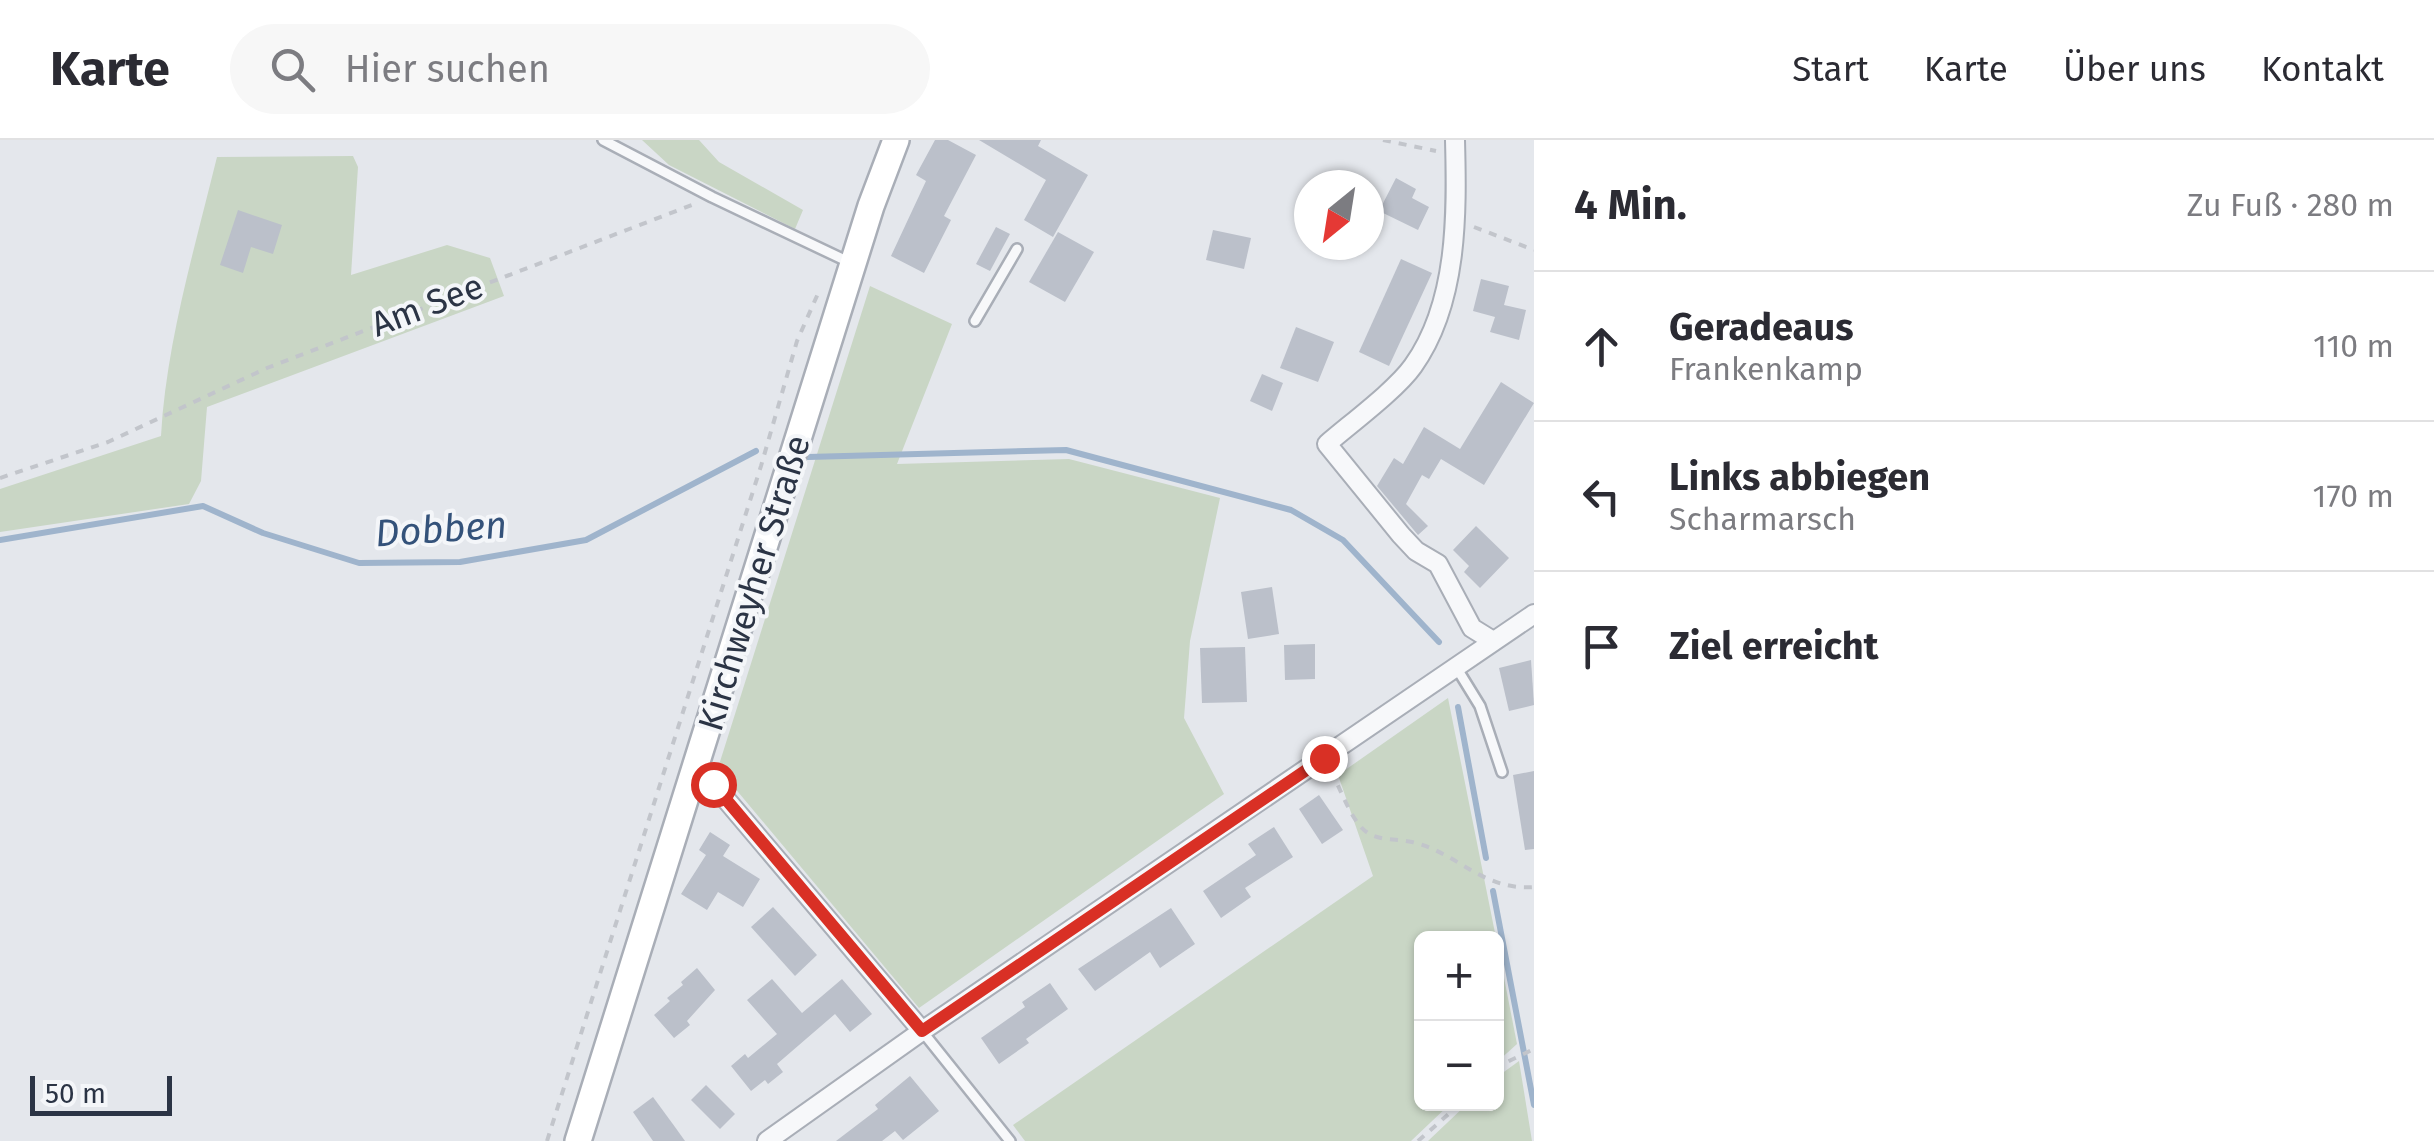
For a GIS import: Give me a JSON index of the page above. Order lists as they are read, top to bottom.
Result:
{
  "streets": {
    "main road": ["Kirchweyher Straße"],
    "path": ["Am See"]
  },
  "water": ["Dobben"],
  "scale_bar": "50 m",
  "north": "bottom left",
  "page": {
    "header": "Karte",
    "search": "Hier suchen",
    "nav": [
      "Start",
      "Karte",
      "Über uns",
      "Kontakt"
    ],
    "heading": ["4 Min.", "Zu Fuß · 280 m"],
    "list": [
      ["Geradeaus", "Frankenkamp", "110 m"],
      ["Links abbiegen", "Scharmarsch", "170 m"],
      "Ziel erreicht"
    ],
    "map_buttons": ["+", "−"],
    "scale": "50 m"
  }
}
